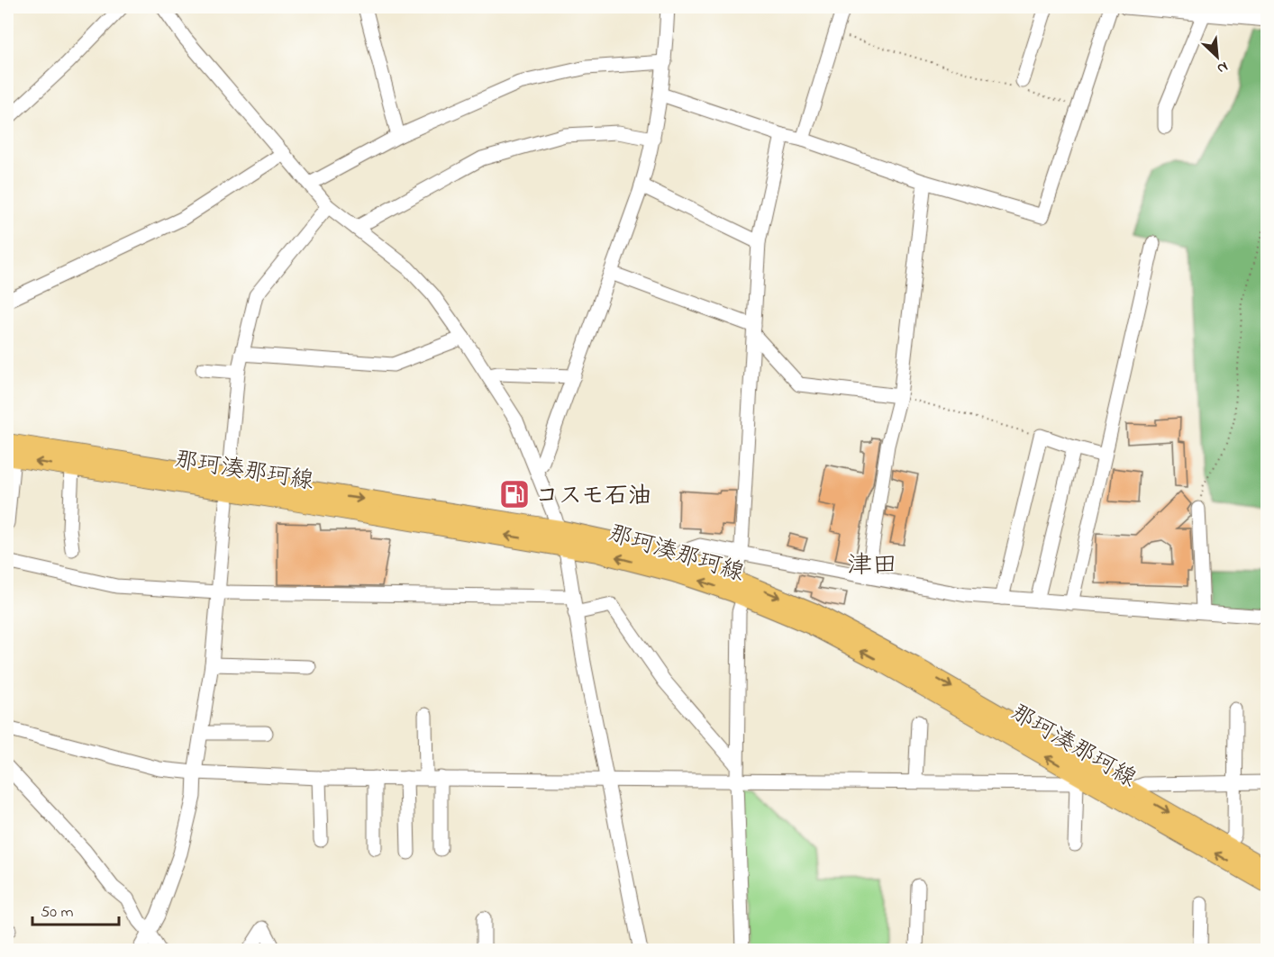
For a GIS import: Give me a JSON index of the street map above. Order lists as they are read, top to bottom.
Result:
{
  "streets": {
    "main road": ["那珂湊那珂線"]
  },
  "districts": ["津田"],
  "places": {
    "fuel station": ["コスモ石油"]
  },
  "scale_bar": "50 m",
  "north": "bottom right"
}
